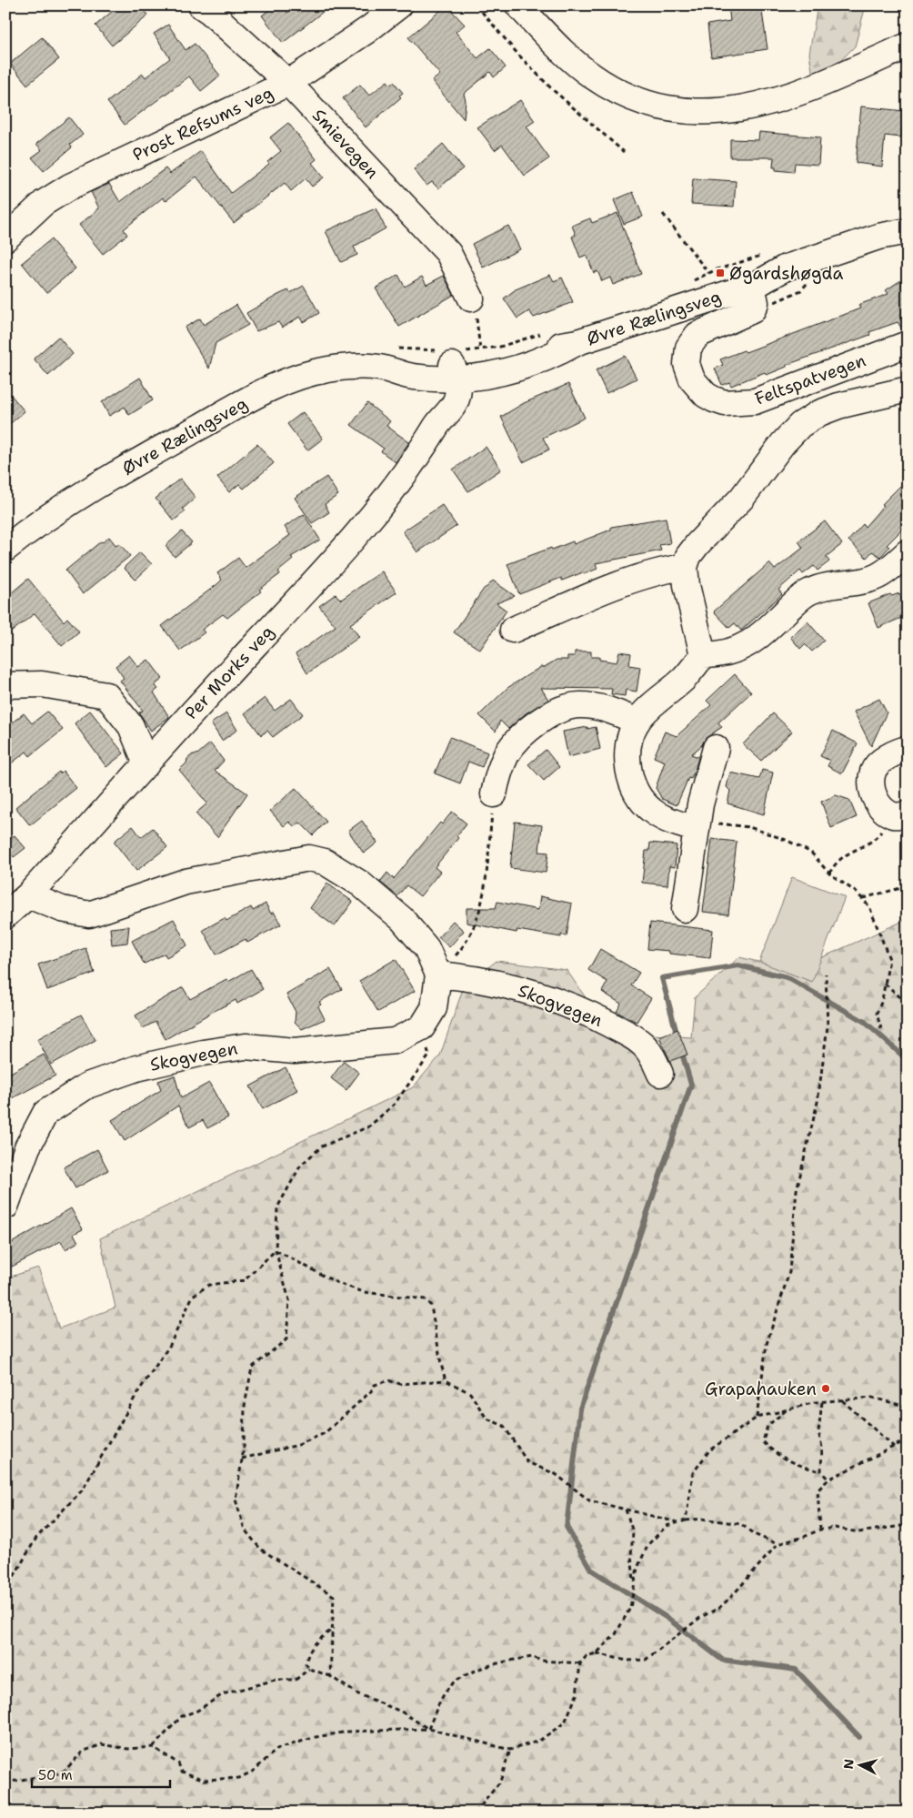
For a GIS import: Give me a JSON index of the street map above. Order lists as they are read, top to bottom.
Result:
{
  "streets": {
    "street": [
      "Prost Refsums veg",
      "Smievegen",
      "Øvre Rælingsveg",
      "Feltspatvegen",
      "Per Morks veg",
      "Skogvegen"
    ]
  },
  "crossings": [
    ["Prost Refsums veg", "Smievegen"],
    ["Øvre Rælingsveg", "Feltspatvegen"],
    ["Øvre Rælingsveg", "Per Morks veg"]
  ],
  "places": {
    "transit": ["Øgardshøgda"],
    "other": ["Grapahauken"]
  },
  "scale_bar": "50 m",
  "north": "left"
}
